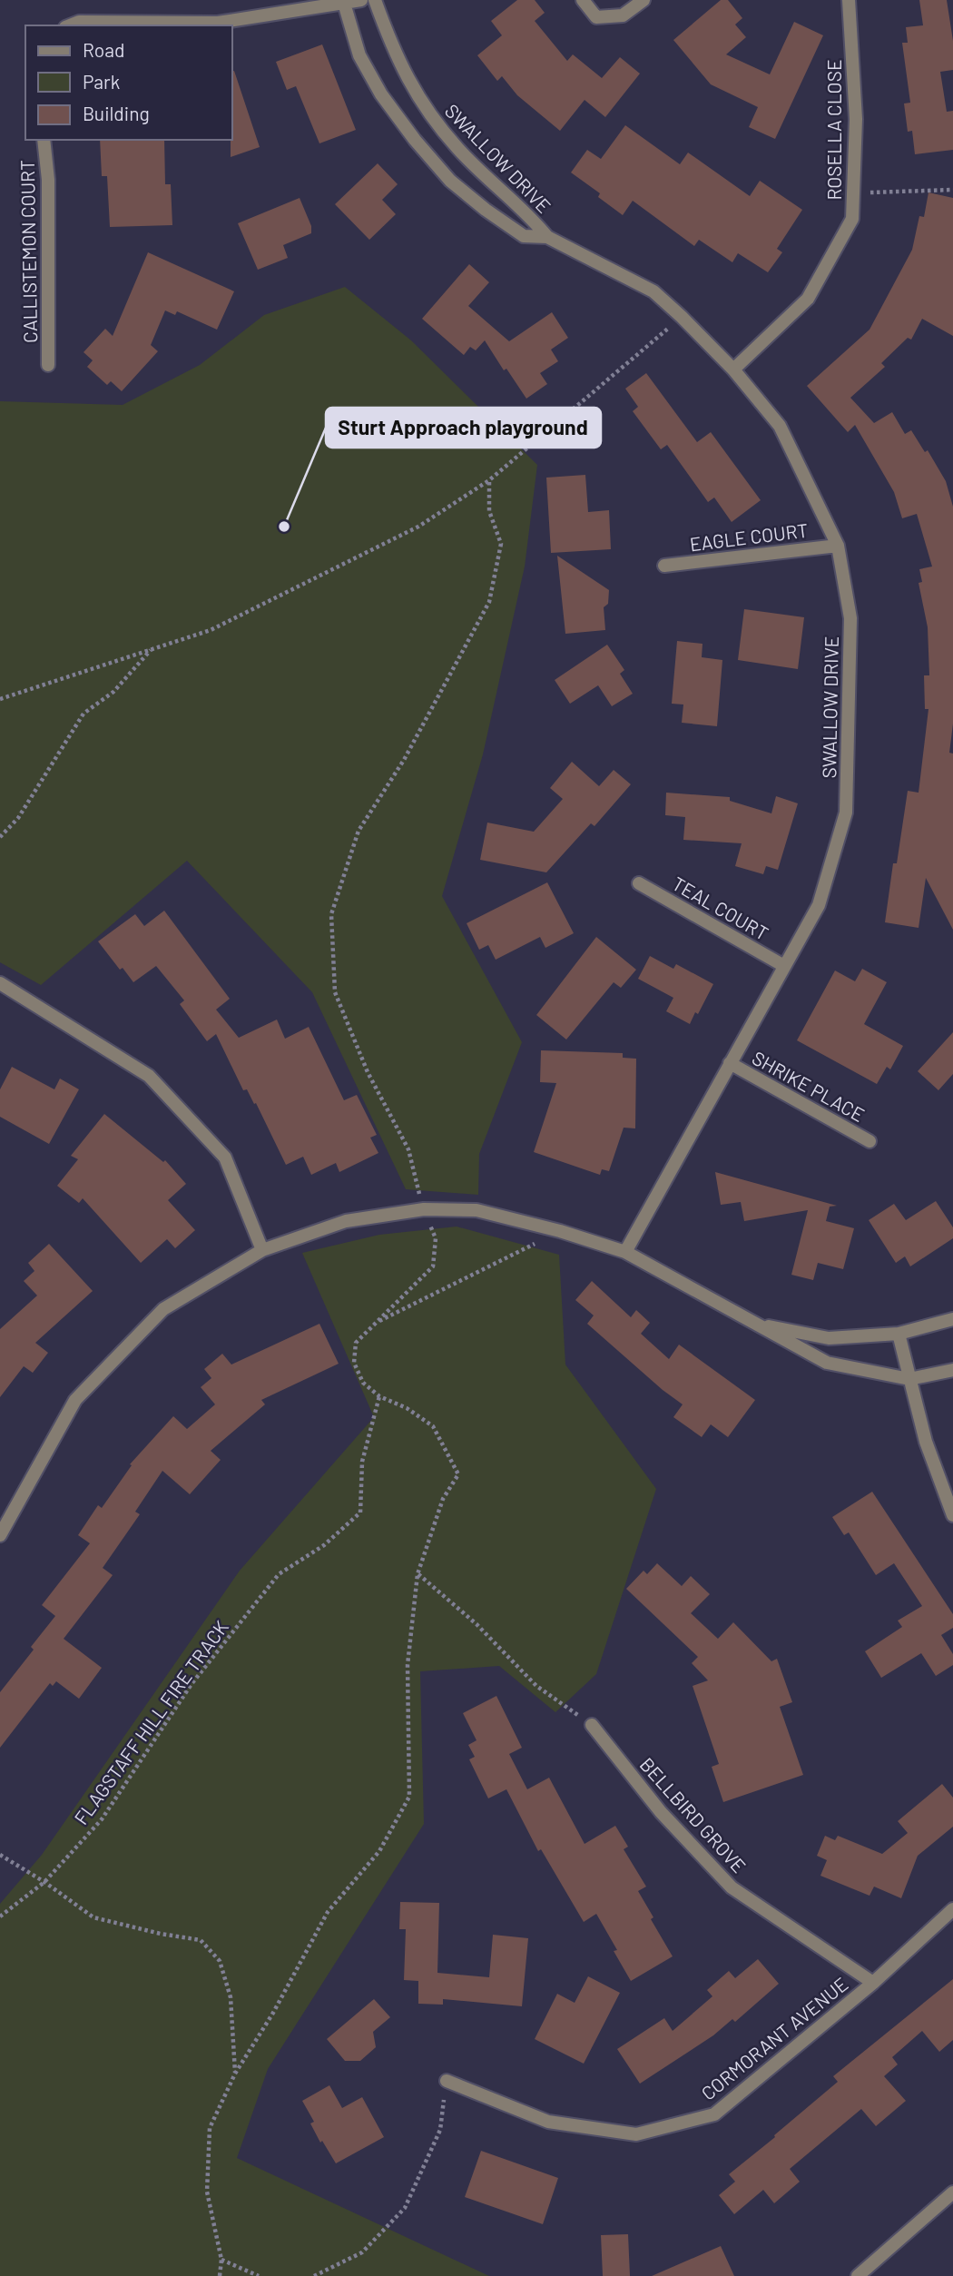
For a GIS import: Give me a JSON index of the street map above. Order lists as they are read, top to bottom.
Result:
{
  "streets": {
    "street": [
      "ROSELLA CLOSE",
      "SWALLOW DRIVE",
      "CALLISTEMON COURT",
      "EAGLE COURT",
      "TEAL COURT",
      "SHRIKE PLACE",
      "BELLBIRD GROVE",
      "CORMORANT AVENUE"
    ],
    "path": ["FLAGSTAFF HILL FIRE TRACK"]
  },
  "crossings": [
    ["ROSELLA CLOSE", "SWALLOW DRIVE"],
    ["SWALLOW DRIVE", "EAGLE COURT"],
    ["SWALLOW DRIVE", "TEAL COURT"],
    ["SWALLOW DRIVE", "SHRIKE PLACE"],
    ["BELLBIRD GROVE", "CORMORANT AVENUE"]
  ],
  "places": ["Sturt Approach playground"],
  "legend": ["Road", "Park", "Building"]
}
